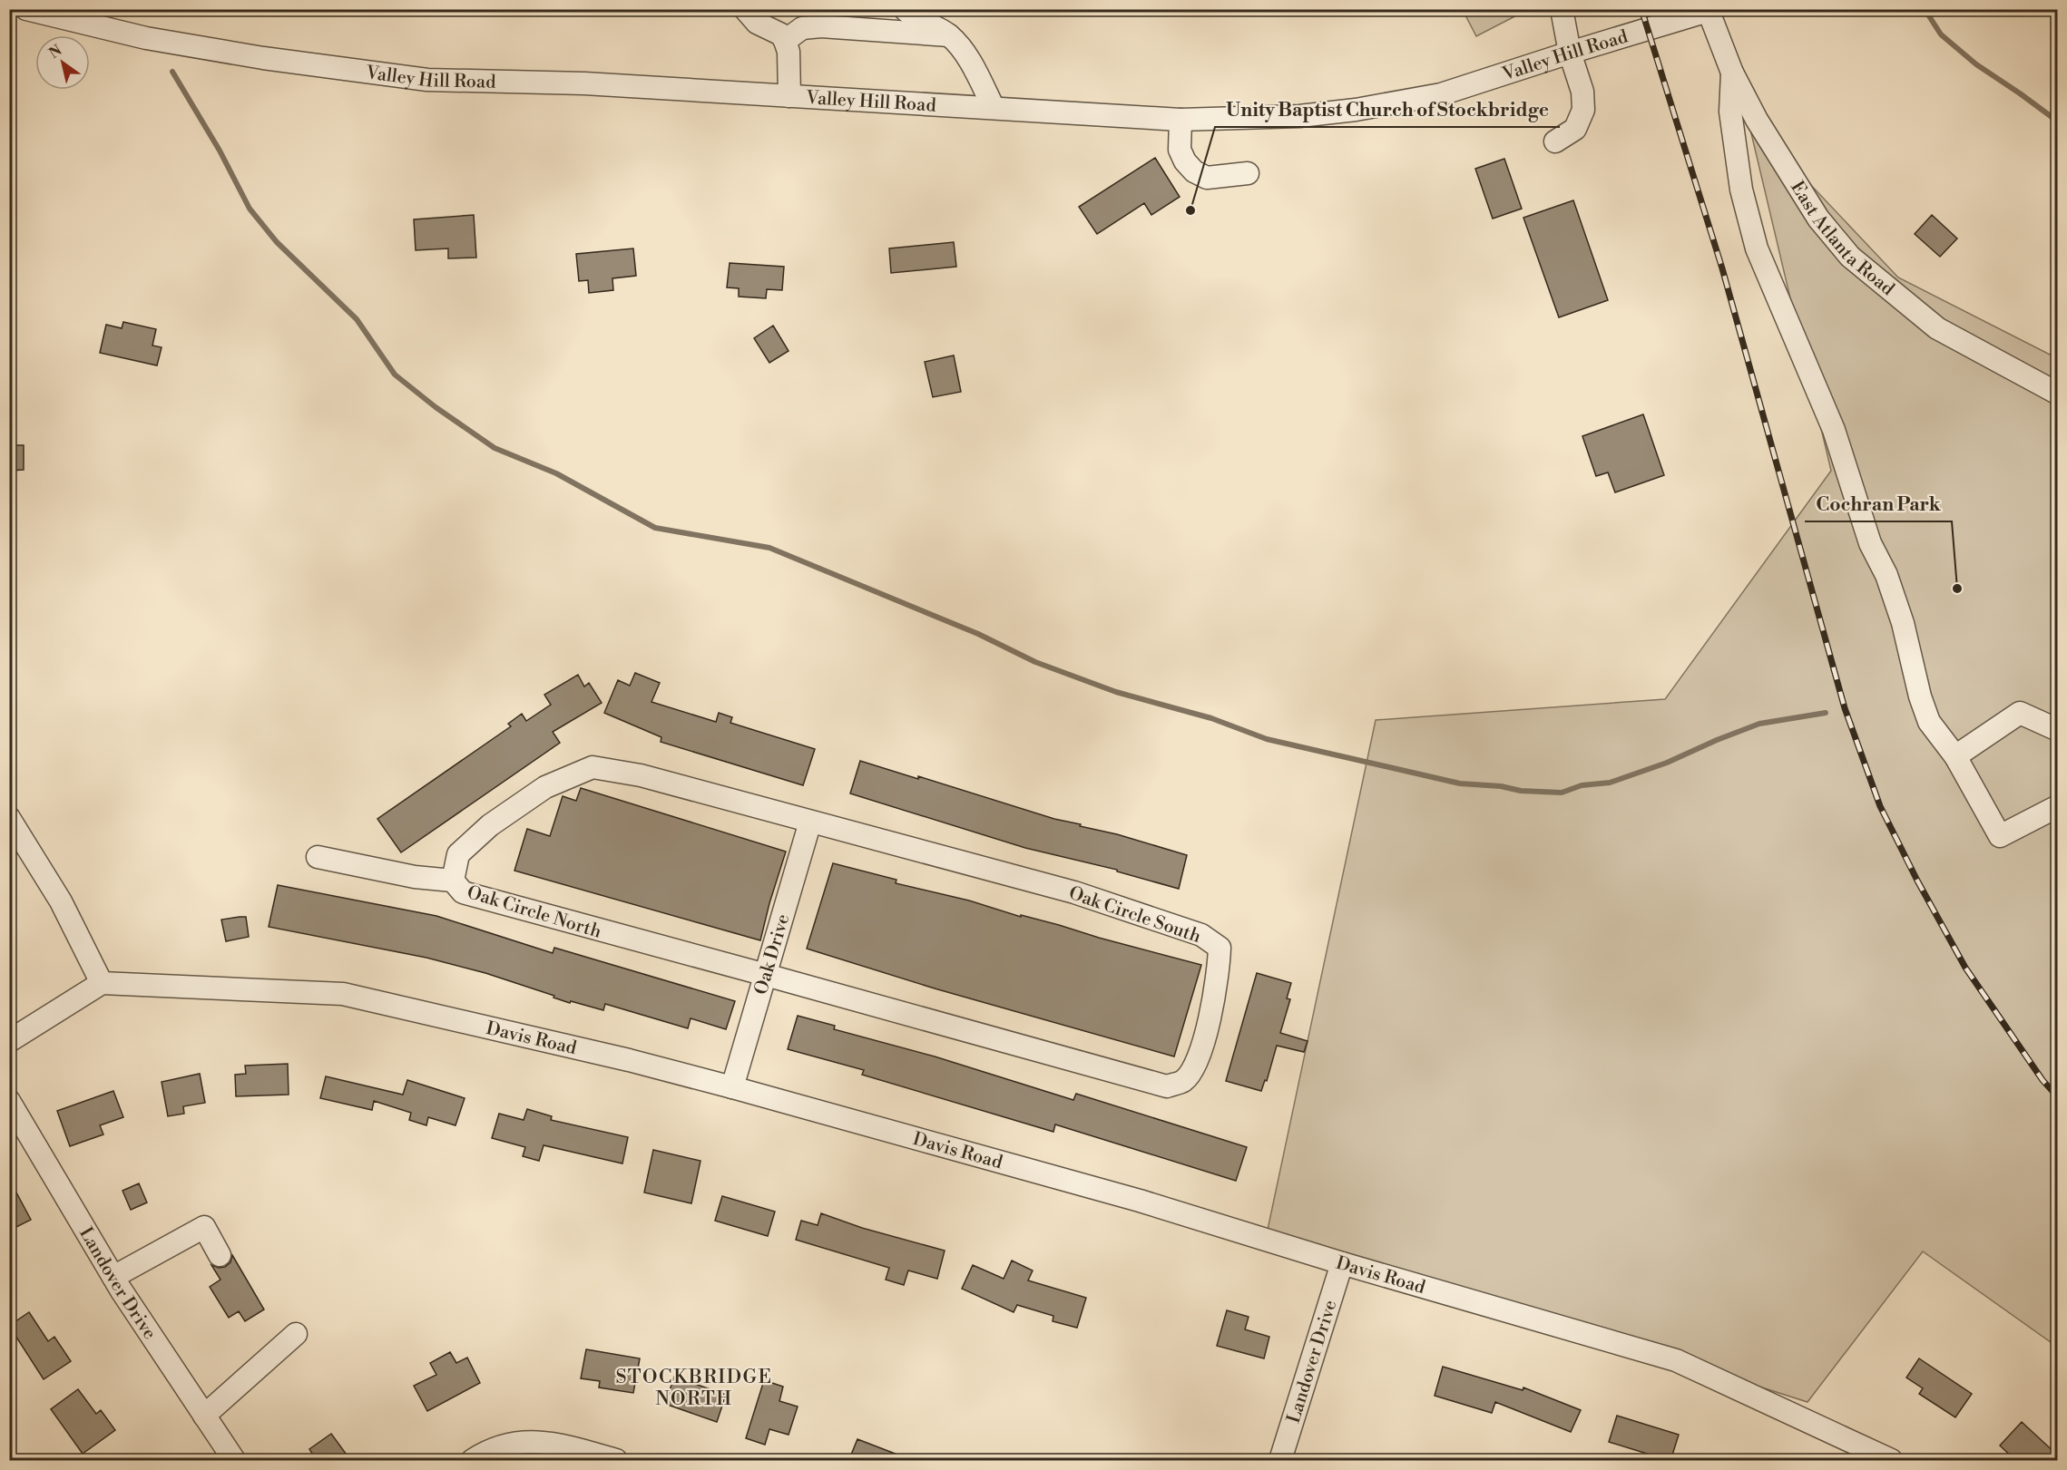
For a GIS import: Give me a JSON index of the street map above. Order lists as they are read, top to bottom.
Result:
{
  "streets": {
    "street": [
      "Valley Hill Road",
      "East Atlanta Road",
      "Oak Circle North",
      "Oak Circle South",
      "Oak Drive",
      "Davis Road",
      "Landover Drive"
    ]
  },
  "crossings": [
    ["Valley Hill Road", "East Atlanta Road"],
    ["Oak Circle North", "Oak Circle South"],
    ["Oak Circle North", "Oak Drive"],
    ["Oak Circle South", "Oak Drive"],
    ["Oak Drive", "Davis Road"],
    ["Davis Road", "Landover Drive"]
  ],
  "districts": ["STOCKBRIDGE NORTH"],
  "places": ["Unity Baptist Church of Stockbridge", "Cochran Park"],
  "north": "top left"
}
